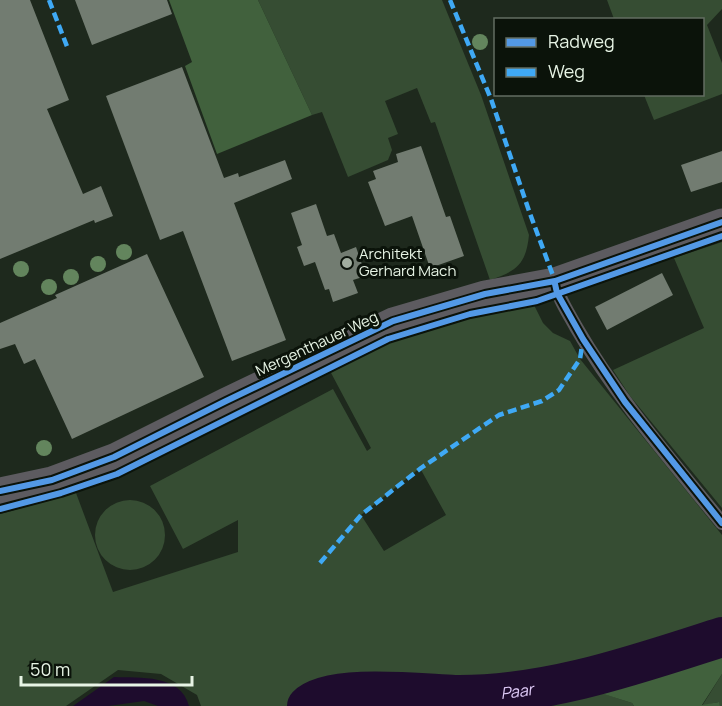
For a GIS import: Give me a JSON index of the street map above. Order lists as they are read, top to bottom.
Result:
{
  "streets": {
    "street": ["Mergenthauer Weg"]
  },
  "water": ["Paar"],
  "places": ["Architekt Gerhard Mach"],
  "legend": ["Radweg", "Weg"],
  "scale_bar": "50 m"
}
